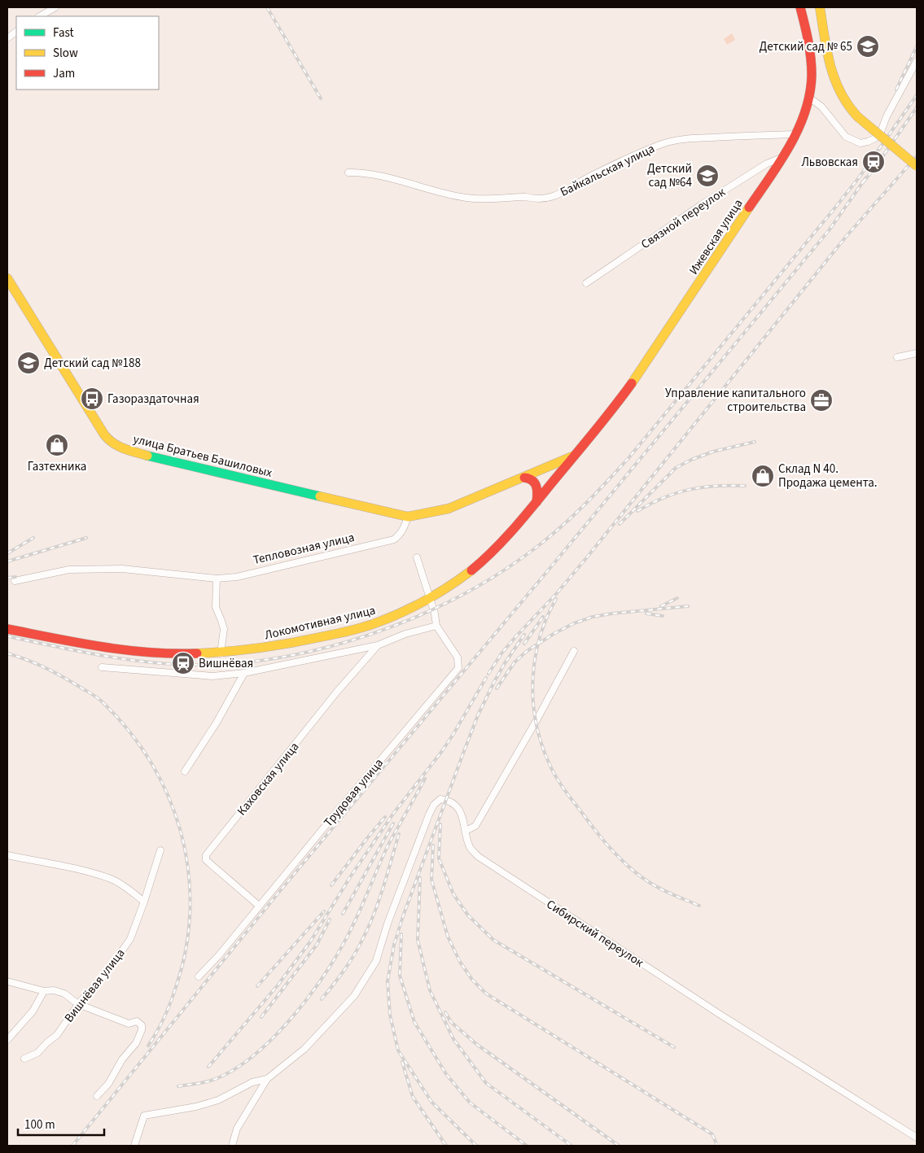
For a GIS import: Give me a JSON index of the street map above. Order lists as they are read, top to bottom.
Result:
{
  "streets": {
    "street": [
      "Байкальская улица",
      "Связной переулок",
      "Ижевская улица",
      "улица Братьев Башиловых",
      "Тепловозная улица",
      "Локомотивная улица",
      "Каховская улица",
      "Трудовая улица",
      "Сибирский переулок",
      "Вишнёвая улица"
    ]
  },
  "crossings": [
    ["Байкальская улица", "Ижевская улица"],
    ["Связной переулок", "Ижевская улица"],
    ["Ижевская улица", "Локомотивная улица"],
    ["улица Братьев Башиловых", "Тепловозная улица"],
    ["Локомотивная улица", "Трудовая улица"],
    ["Каховская улица", "Трудовая улица"]
  ],
  "places": {
    "school or university": ["Детский сад № 65", "Детский сад №64", "Детский сад №188"],
    "station": ["Львовская", "Вишнёвая"],
    "bus stop": ["Газораздаточная"],
    "office": ["Управление капитального строительства"],
    "shop": ["Газтехника", "Склад N 40. Продажа цемента."]
  },
  "legend": ["Fast", "Slow", "Jam"],
  "scale_bar": "100 m"
}
